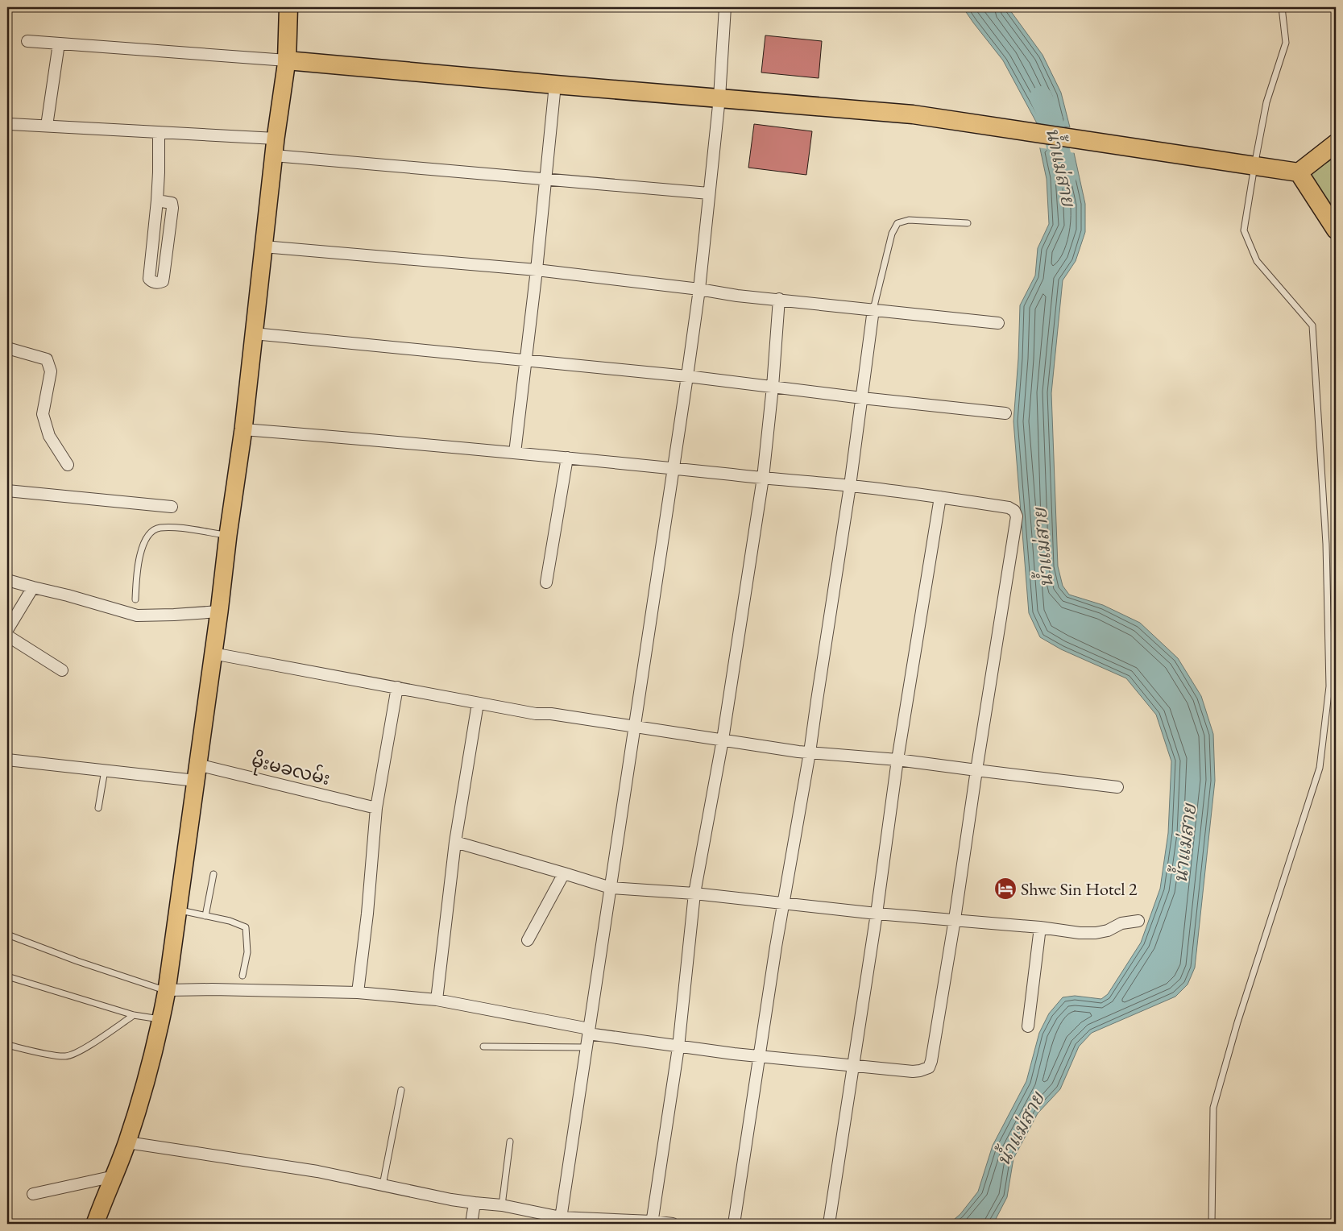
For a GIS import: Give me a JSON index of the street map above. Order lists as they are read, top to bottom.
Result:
{
  "streets": {
    "street": ["မိုးမခလမ်း"]
  },
  "water": ["น้ำแม่สาย"],
  "places": {
    "hotel": ["Shwe Sin Hotel 2"]
  }
}
